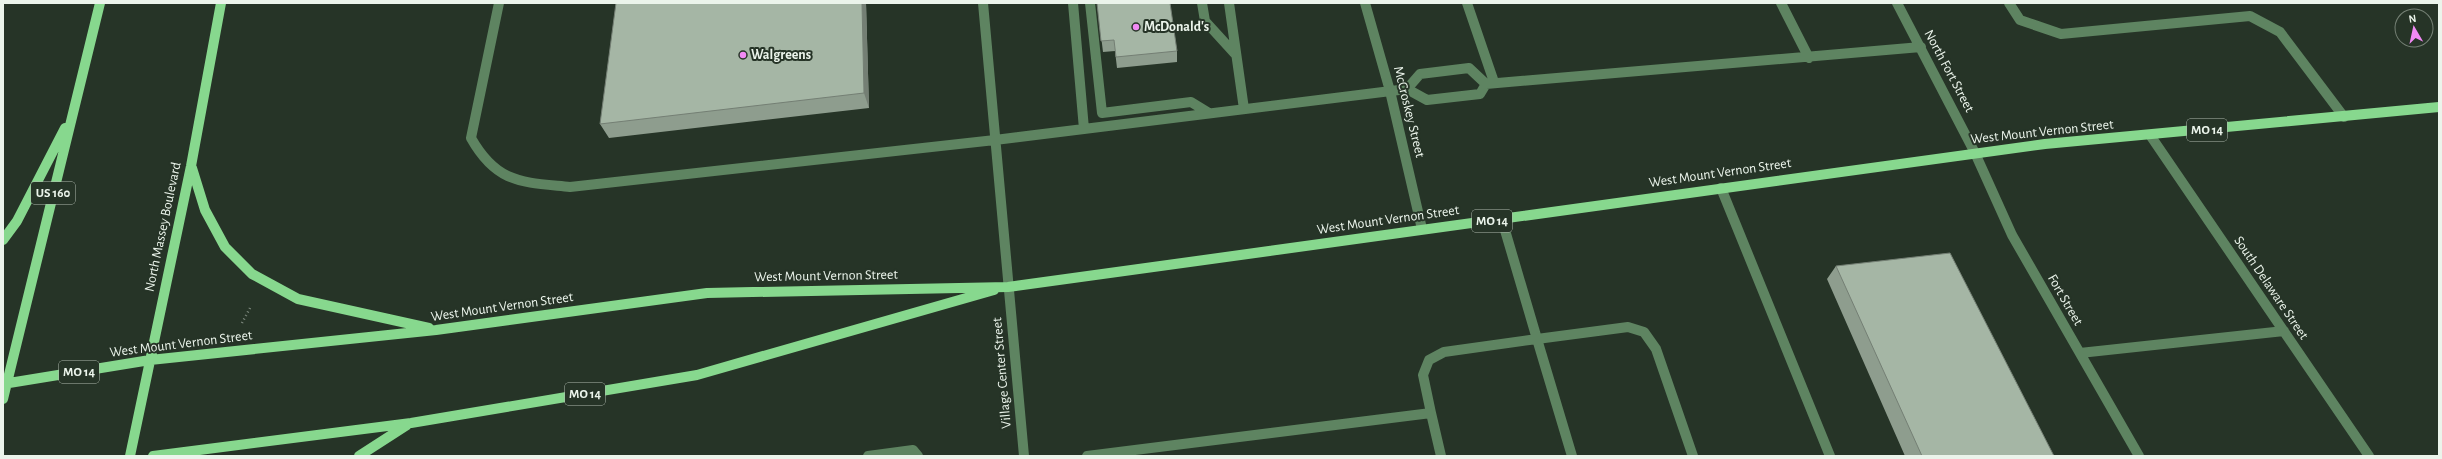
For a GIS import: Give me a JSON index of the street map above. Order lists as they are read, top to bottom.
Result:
{
  "streets": {
    "main road": [
      "MO 14",
      "West Mount Vernon Street",
      "US 160",
      "North Massey Boulevard"
    ],
    "street": [
      "North Fort Street",
      "McCroskey Street",
      "South Delaware Street",
      "Fort Street",
      "Village Center Street"
    ]
  },
  "crossings": [
    ["North Fort Street", "West Mount Vernon Street"],
    ["North Fort Street", "Fort Street"],
    ["McCroskey Street", "West Mount Vernon Street"],
    ["West Mount Vernon Street", "US 160"],
    ["West Mount Vernon Street", "North Massey Boulevard"],
    ["West Mount Vernon Street", "South Delaware Street"],
    ["West Mount Vernon Street", "Fort Street"],
    ["West Mount Vernon Street", "Village Center Street"]
  ],
  "places": ["McDonald's", "Walgreens"],
  "north": "top"
}
